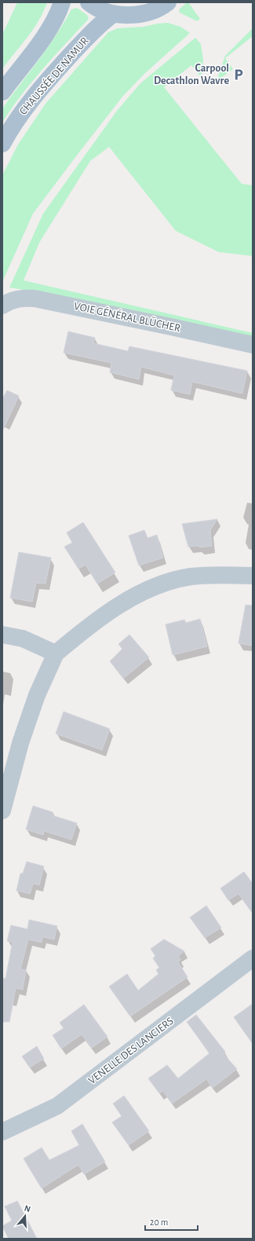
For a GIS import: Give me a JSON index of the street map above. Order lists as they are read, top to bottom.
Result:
{
  "streets": {
    "main road": ["CHAUSSÉE DE NAMUR"],
    "street": ["VOIE GÉNÉRAL BLÜCHER", "VENELLE DES LANCIERS"]
  },
  "places": {
    "parking": ["Carpool Decathlon Wavre"]
  },
  "scale_bar": "20 m",
  "north": "top"
}
